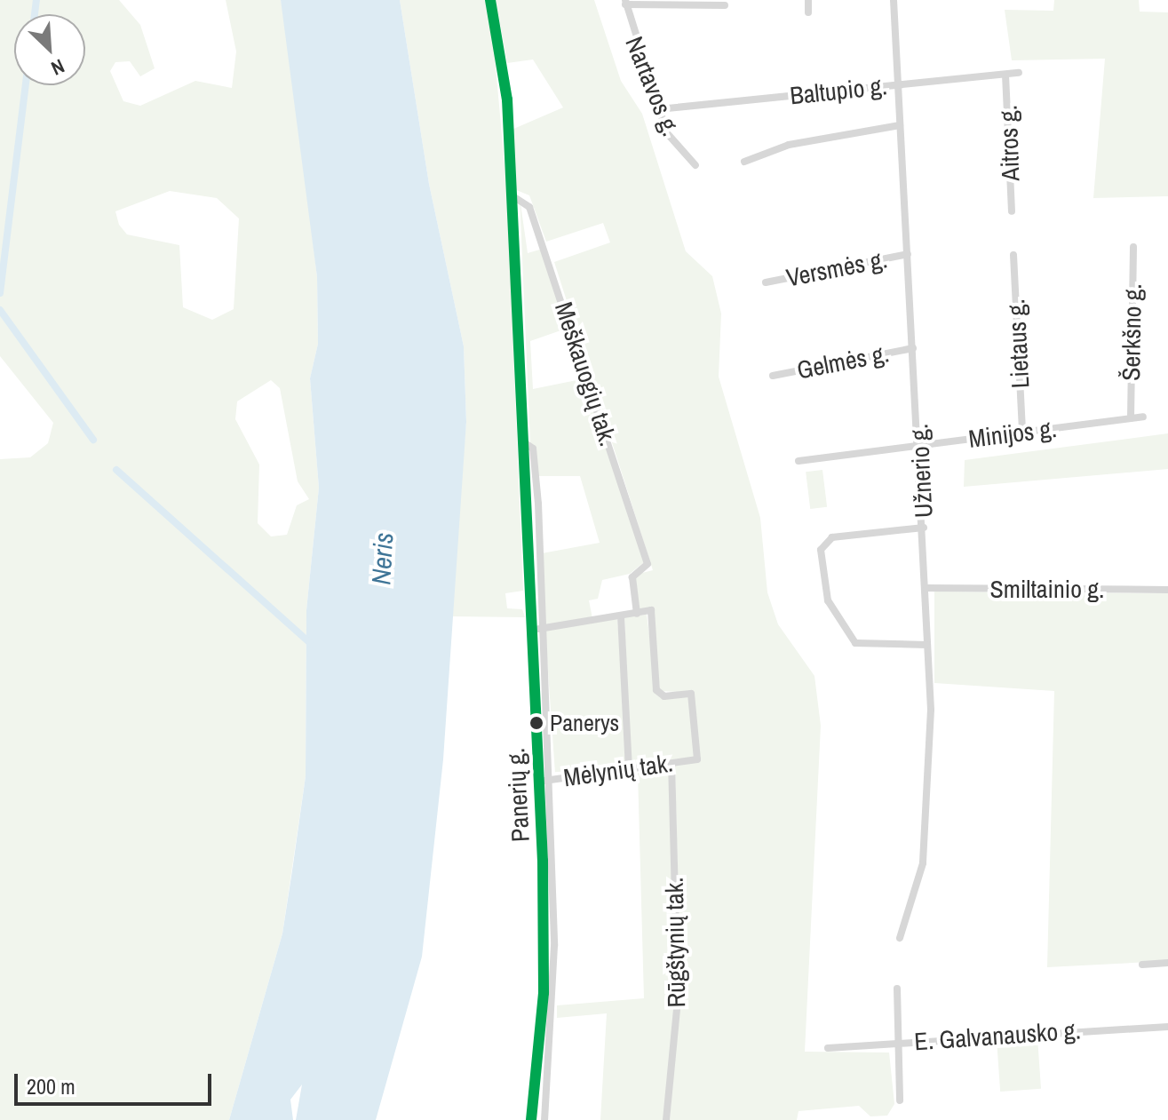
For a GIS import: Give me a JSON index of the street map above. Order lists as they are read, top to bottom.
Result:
{
  "streets": {
    "main road": ["Panerių g."],
    "street": [
      "Nartavos g.",
      "Baltupio g.",
      "Aitros g.",
      "Versmės g.",
      "Šerkšno g.",
      "Lietaus g.",
      "Gelmės g.",
      "Meškauogių tak.",
      "Minijos g.",
      "Užnerio g.",
      "Smiltainio g.",
      "Mėlynių tak.",
      "Rūgštynių tak.",
      "E. Galvanausko g."
    ]
  },
  "crossings": [
    ["Nartavos g.", "Baltupio g."],
    ["Baltupio g.", "Aitros g."],
    ["Baltupio g.", "Užnerio g."],
    ["Versmės g.", "Užnerio g."],
    ["Šerkšno g.", "Minijos g."],
    ["Lietaus g.", "Minijos g."],
    ["Gelmės g.", "Užnerio g."],
    ["Meškauogių tak.", "Mėlynių tak."],
    ["Meškauogių tak.", "Panerių g."],
    ["Minijos g.", "Užnerio g."],
    ["Užnerio g.", "Smiltainio g."],
    ["Mėlynių tak.", "Panerių g."],
    ["Mėlynių tak.", "Rūgštynių tak."]
  ],
  "water": ["Neris"],
  "places": ["Panerys"],
  "scale_bar": "200 m",
  "north": "bottom right"
}
